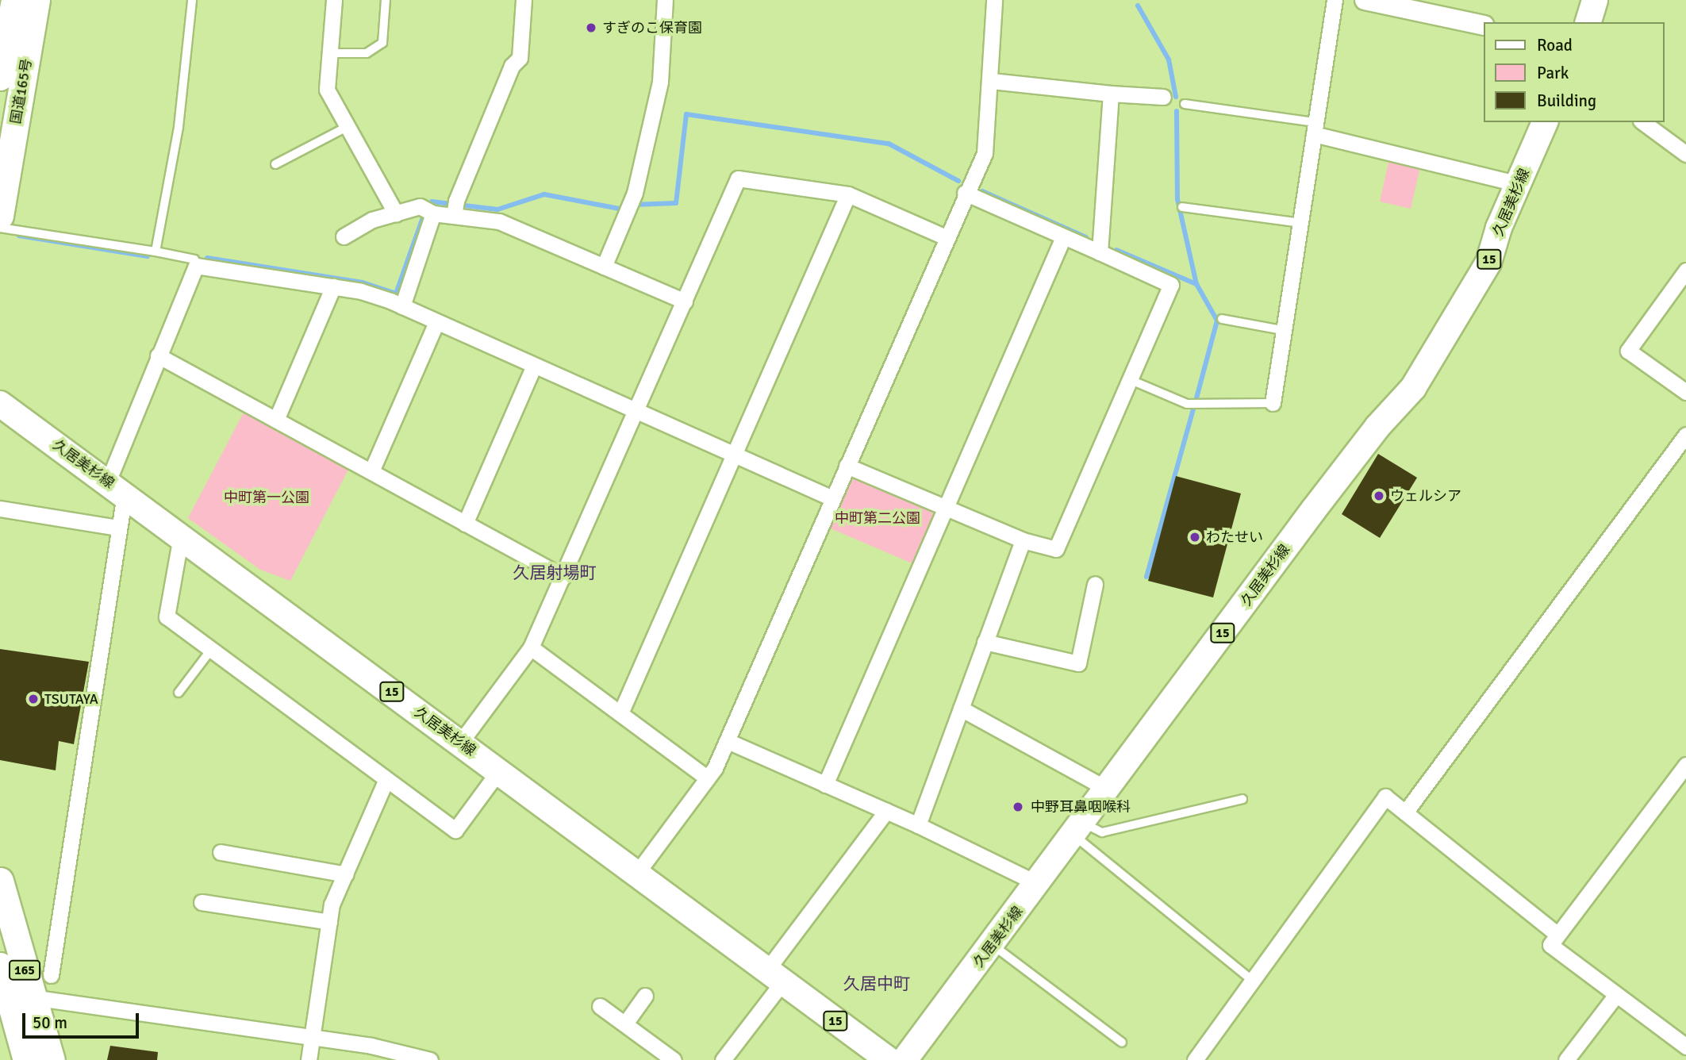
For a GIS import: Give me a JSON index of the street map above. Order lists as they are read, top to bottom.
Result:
{
  "streets": {
    "highway": ["国道165号", "165"],
    "main road": ["久居美杉線", "15"]
  },
  "districts": ["久居射場町", "久居中町"],
  "parks": ["中町第一公園", "中町第二公園"],
  "places": [
    "すぎのこ保育園",
    "ウェルシア",
    "わたせい",
    "TSUTAYA",
    "中野耳鼻咽喉科"
  ],
  "legend": ["Road", "Park", "Building"],
  "scale_bar": "50 m"
}
